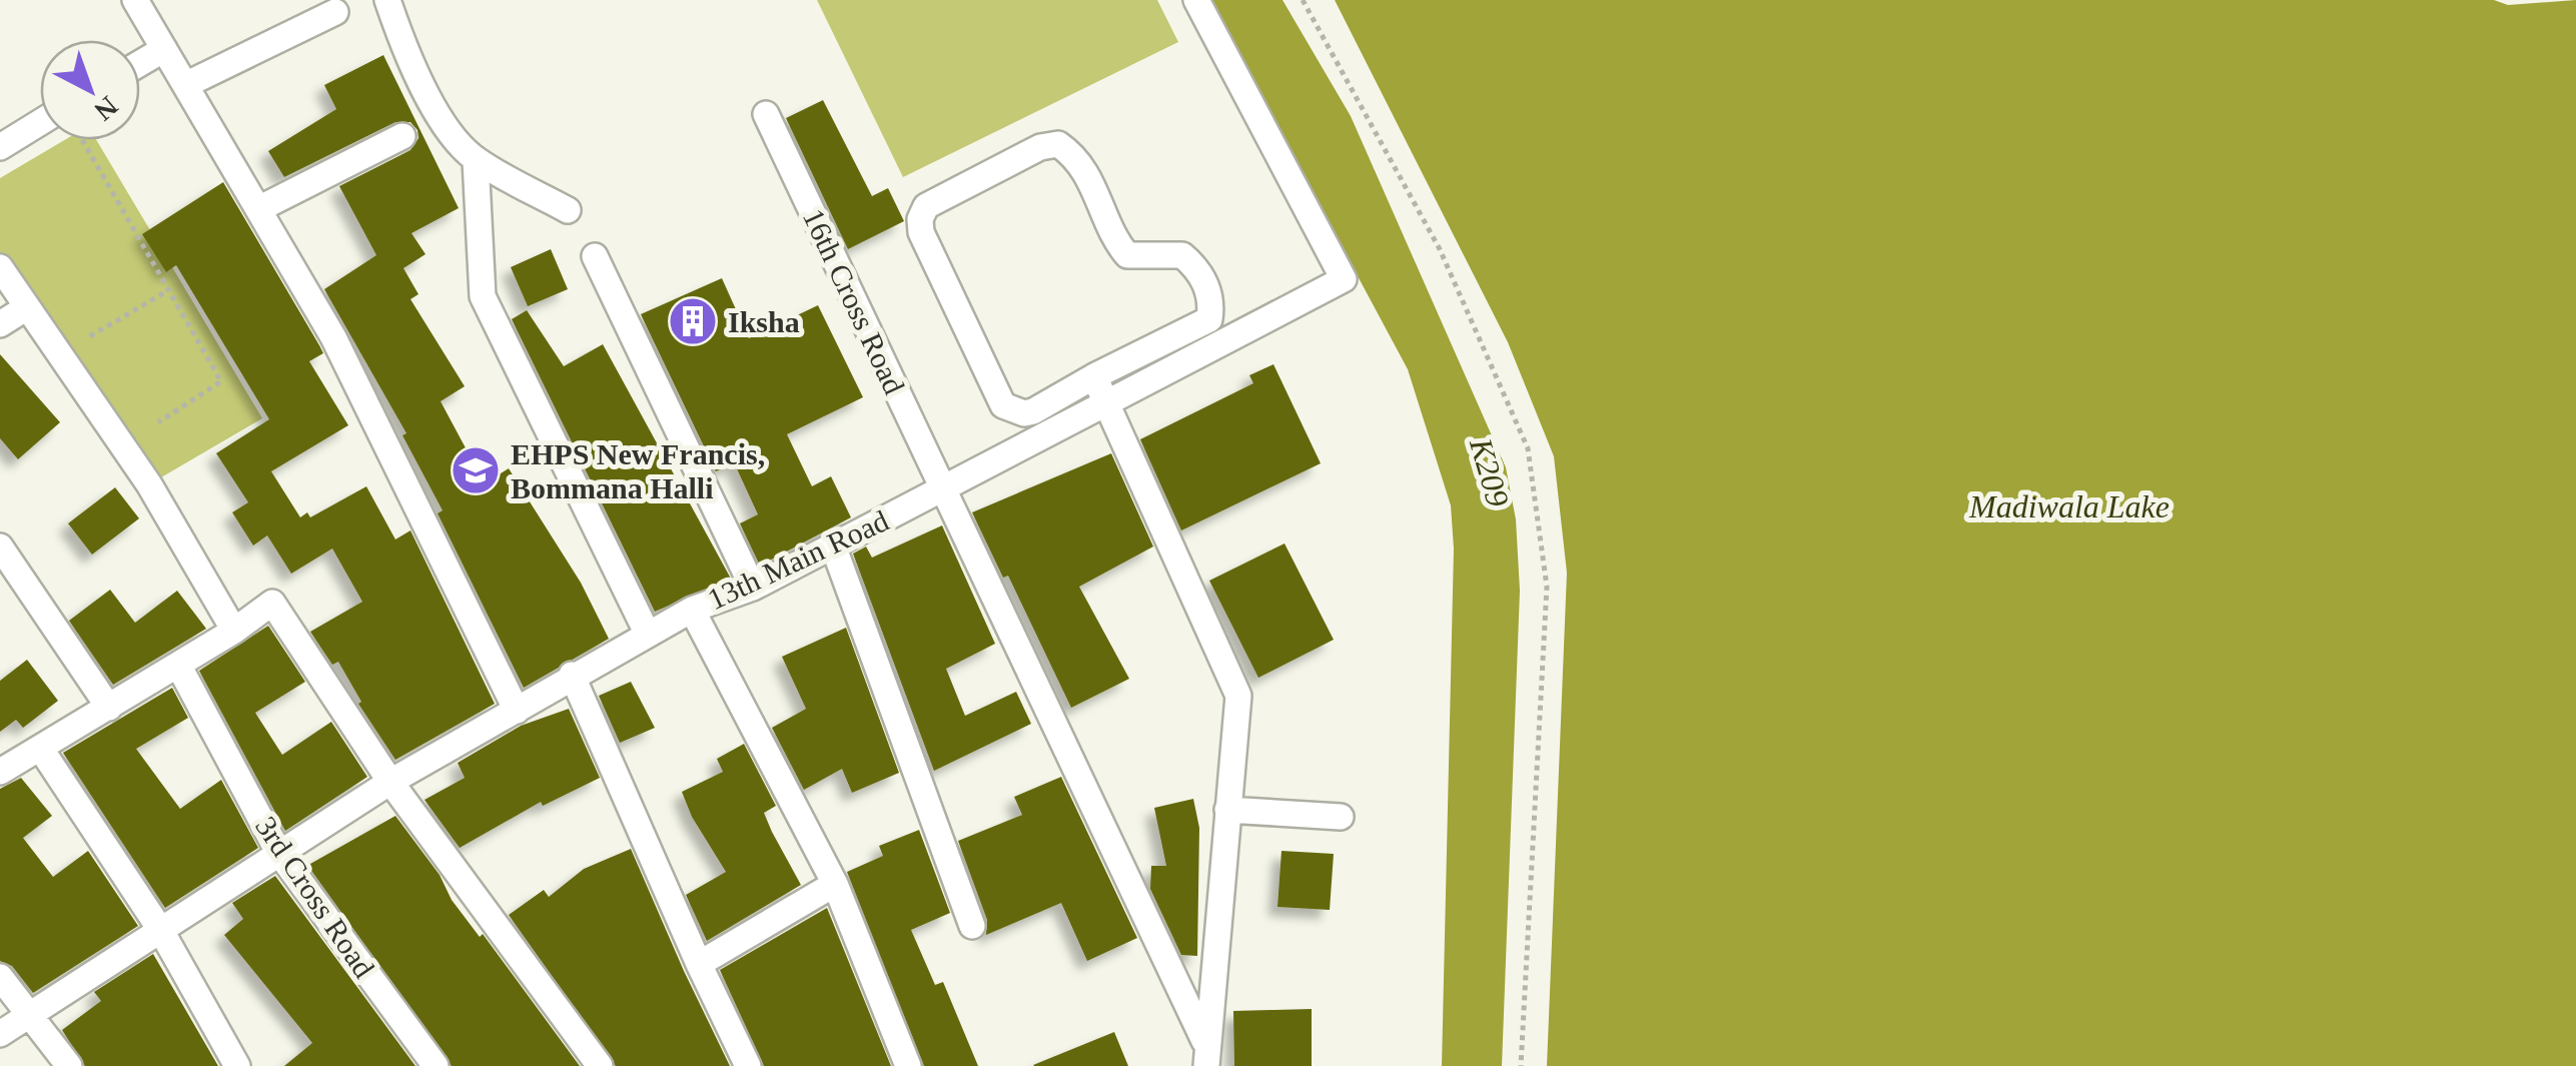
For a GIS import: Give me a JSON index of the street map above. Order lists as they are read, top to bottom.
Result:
{
  "streets": {
    "street": ["16th Cross Road", "13th Main Road", "3rd Cross Road"]
  },
  "crossings": [
    ["16th Cross Road", "13th Main Road"],
    ["13th Main Road", "3rd Cross Road"]
  ],
  "water": ["K209", "Madiwala Lake"],
  "places": {
    "building": ["Iksha"],
    "school or university": ["EHPS New Francis, Bommana Halli"]
  },
  "north": "bottom right"
}
